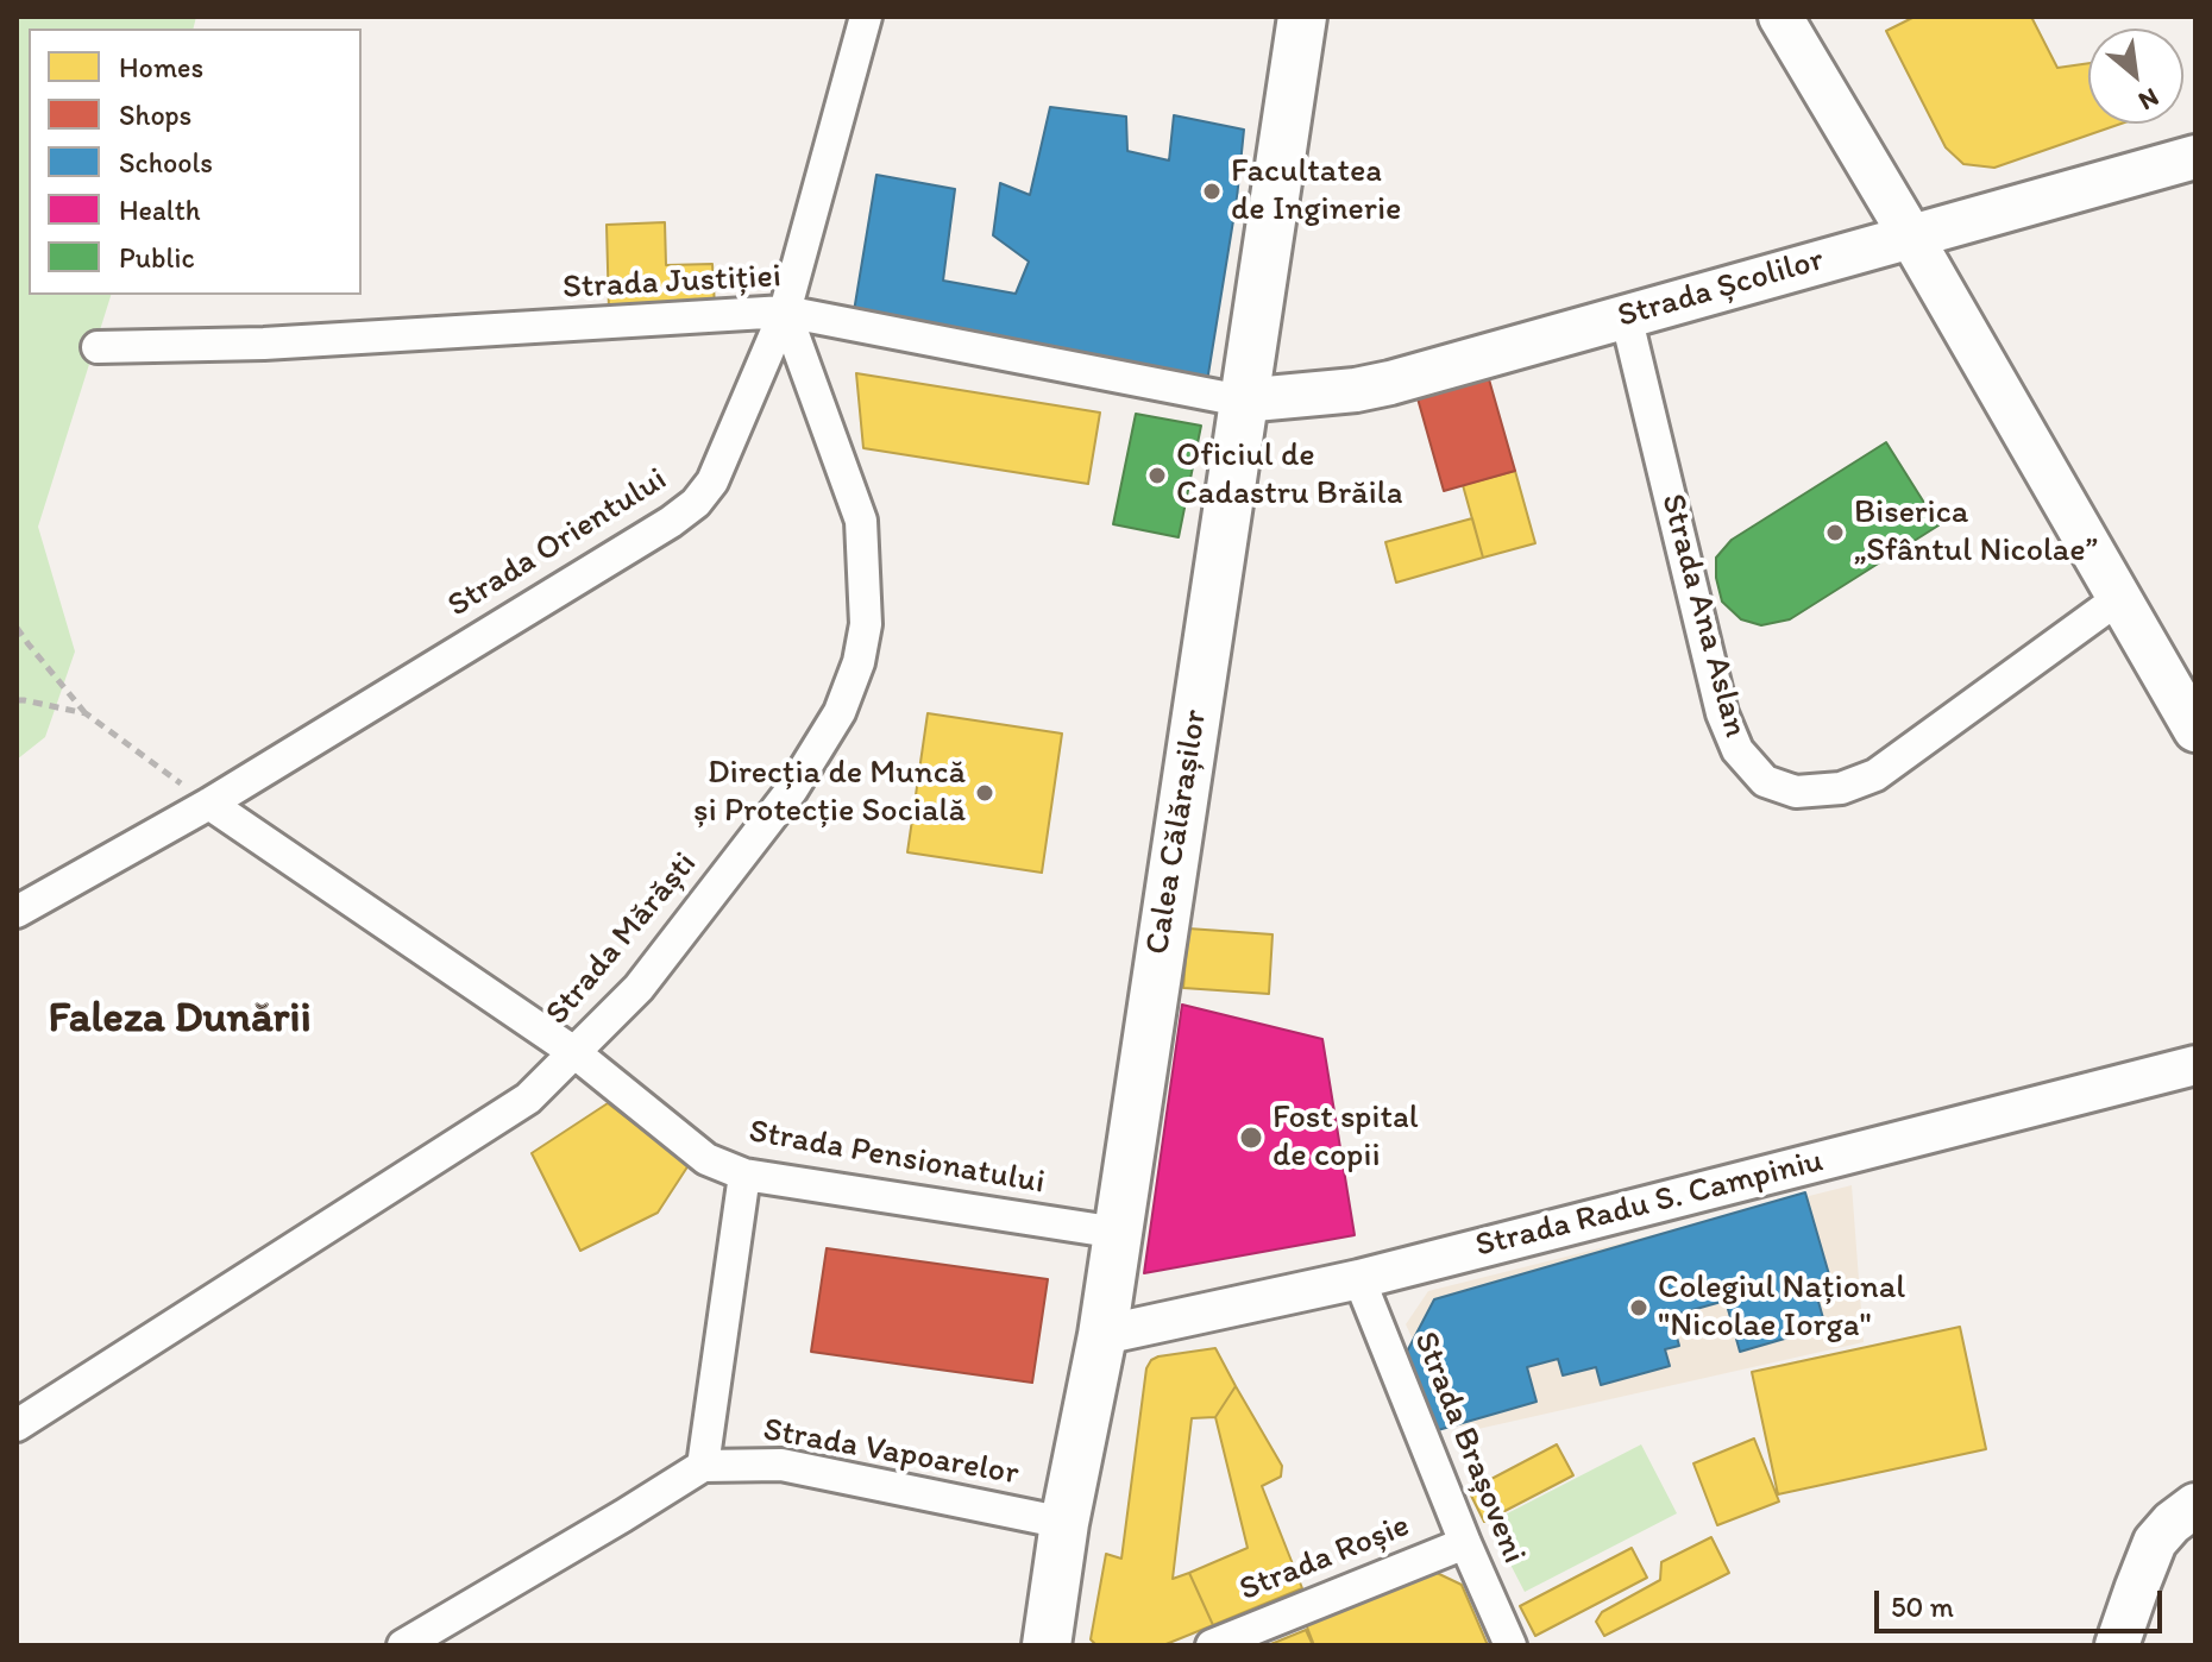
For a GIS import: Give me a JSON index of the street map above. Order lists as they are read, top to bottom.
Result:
{
  "streets": {
    "main road": ["Strada Școlilor", "Calea Călărașilor"],
    "street": [
      "Strada Justiției",
      "Strada Orientului",
      "Strada Ana Aslan",
      "Strada Mărăști",
      "Strada Pensionatului",
      "Strada Radu S. Campiniu",
      "Strada Brașoveni",
      "Strada Vapoarelor",
      "Strada Roșie"
    ]
  },
  "crossings": [
    ["Strada Justiției", "Strada Școlilor"],
    ["Strada Justiției", "Strada Orientului"],
    ["Strada Justiției", "Calea Călărașilor"],
    ["Strada Justiției", "Strada Mărăști"],
    ["Strada Școlilor", "Strada Ana Aslan"],
    ["Strada Școlilor", "Calea Călărașilor"],
    ["Strada Orientului", "Strada Mărăști"],
    ["Strada Orientului", "Strada Pensionatului"],
    ["Calea Călărașilor", "Strada Pensionatului"],
    ["Calea Călărașilor", "Strada Radu S. Campiniu"],
    ["Calea Călărașilor", "Strada Vapoarelor"],
    ["Strada Mărăști", "Strada Pensionatului"],
    ["Strada Radu S. Campiniu", "Strada Brașoveni"],
    ["Strada Brașoveni", "Strada Roșie"]
  ],
  "districts": ["Faleza Dunării"],
  "places": [
    "Facultatea de Inginerie",
    "Oficiul de Cadastru Brăila",
    "Biserica „Sfântul Nicolae”",
    "Direcția de Muncă și Protecție Socială",
    "Fost spital de copii",
    "Colegiul Național \"Nicolae Iorga\""
  ],
  "legend": [
    "Homes",
    "Shops",
    "Schools",
    "Health",
    "Public"
  ],
  "scale_bar": "50 m",
  "north": "bottom right"
}
